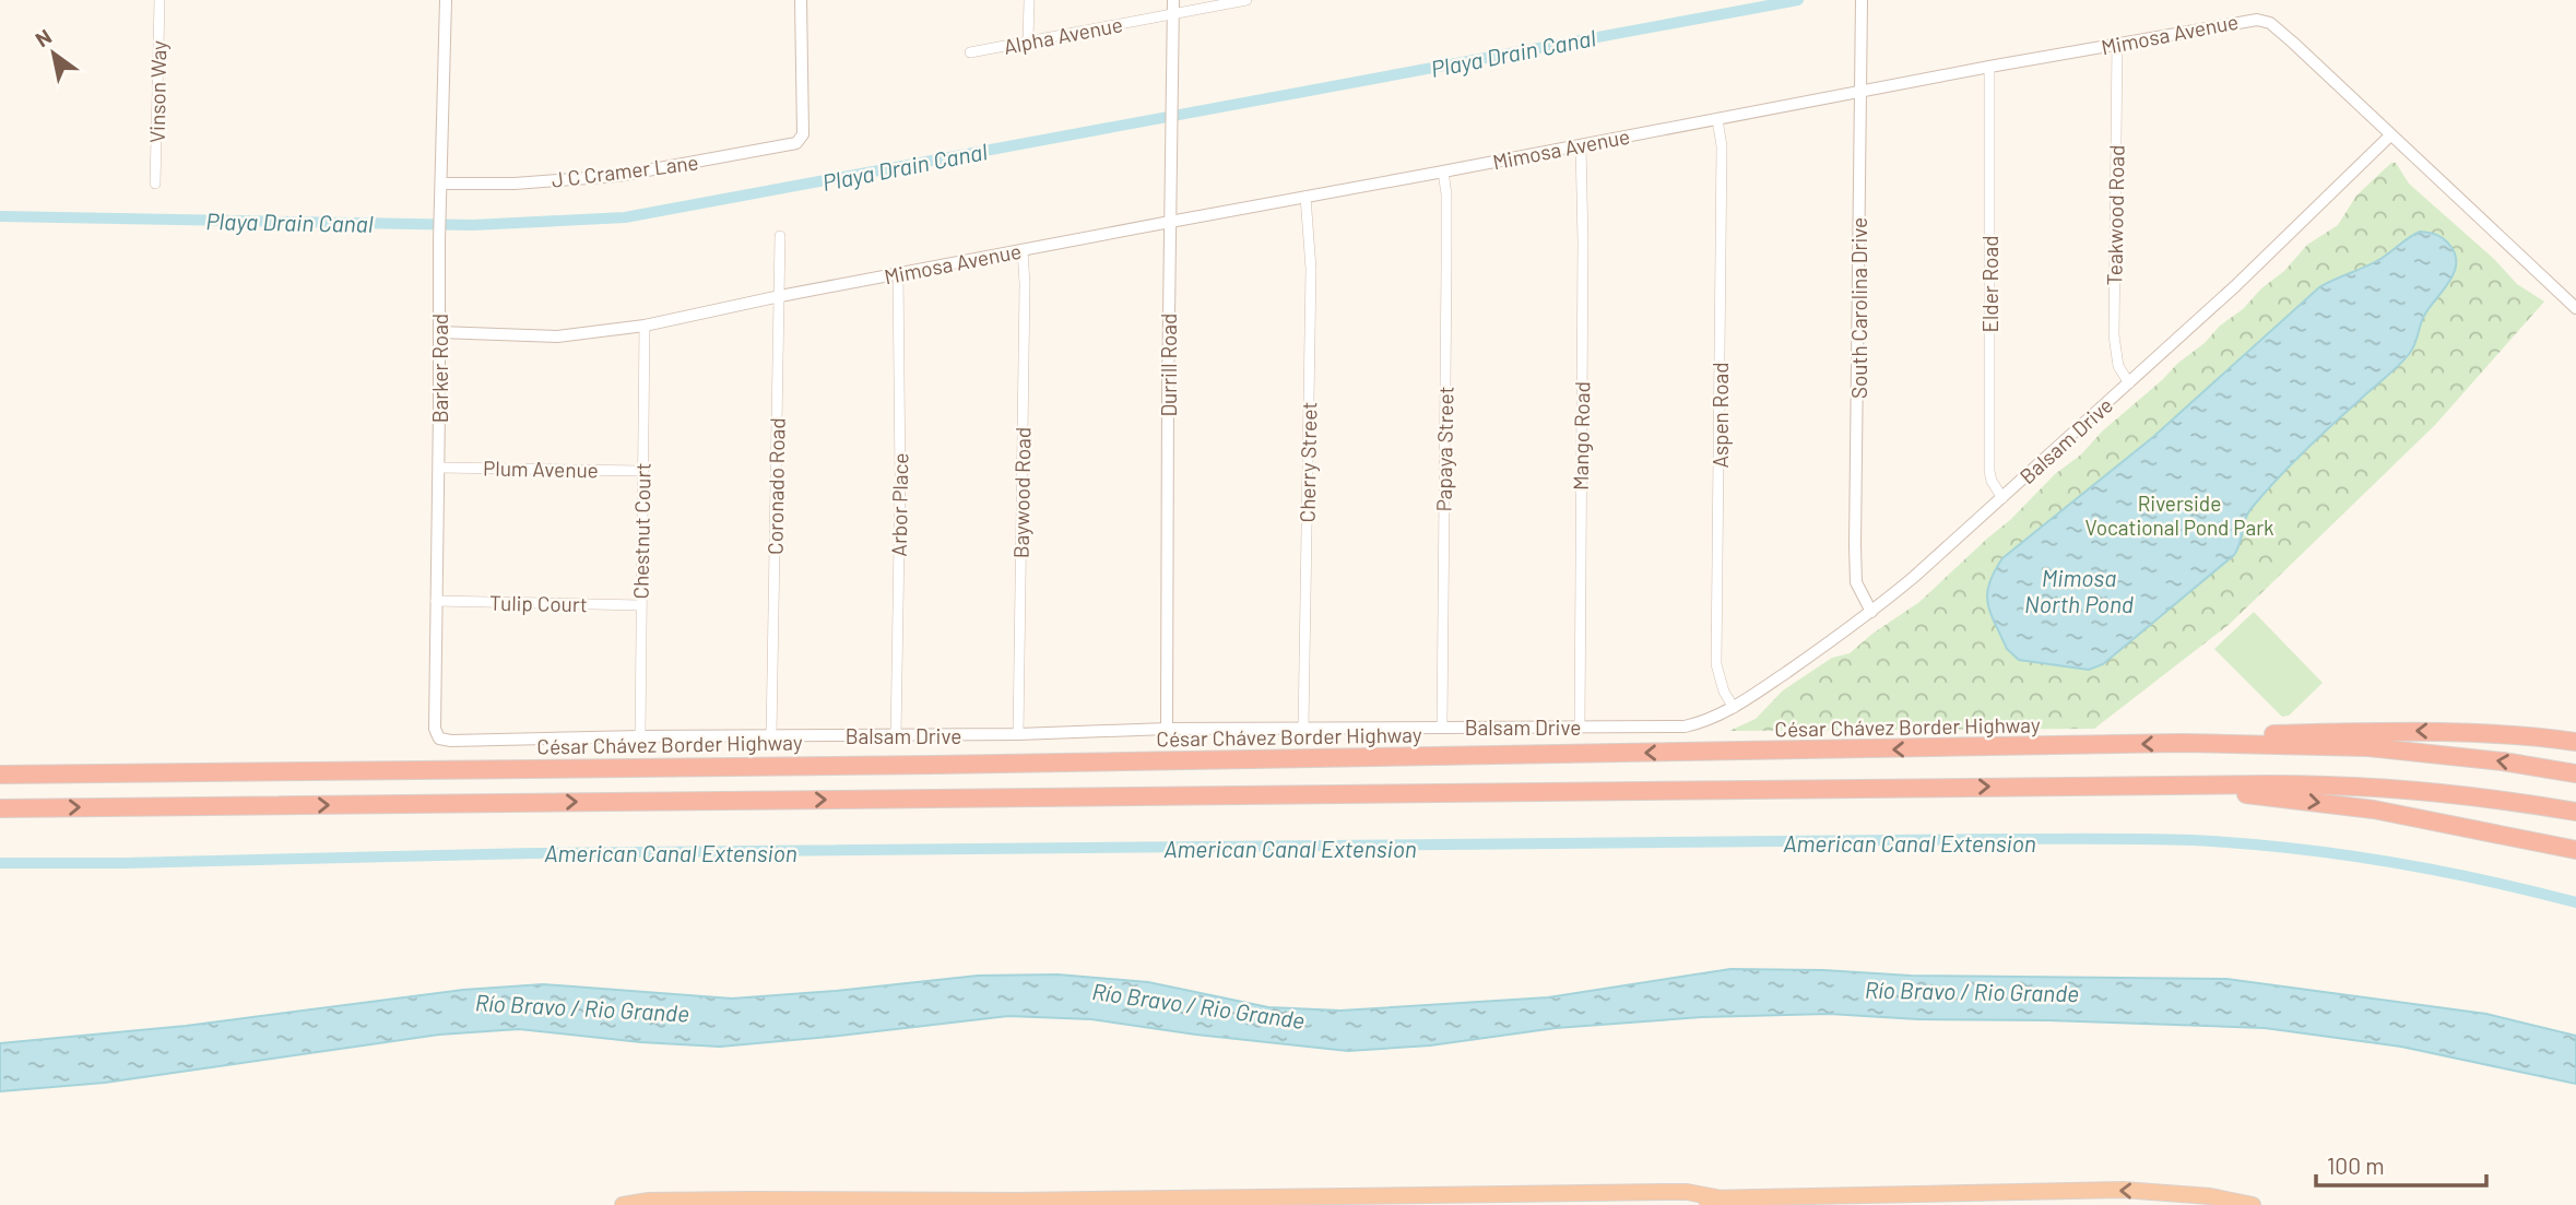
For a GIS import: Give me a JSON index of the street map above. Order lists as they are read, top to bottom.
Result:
{
  "streets": {
    "highway": ["César Chávez Border Highway"],
    "street": [
      "Mimosa Avenue",
      "Alpha Avenue",
      "Vinson Way",
      "J C Cramer Lane",
      "Teakwood Road",
      "Elder Road",
      "South Carolina Drive",
      "Durrill Road",
      "Barker Road",
      "Aspen Road",
      "Mango Road",
      "Balsam Drive",
      "Papaya Street",
      "Cherry Street",
      "Plum Avenue",
      "Coronado Road",
      "Baywood Road",
      "Arbor Place",
      "Chestnut Court",
      "Tulip Court"
    ]
  },
  "crossings": [
    ["Mimosa Avenue", "Teakwood Road"],
    ["Mimosa Avenue", "Elder Road"],
    ["Mimosa Avenue", "South Carolina Drive"],
    ["Mimosa Avenue", "Durrill Road"],
    ["Mimosa Avenue", "Barker Road"],
    ["Mimosa Avenue", "Aspen Road"],
    ["Mimosa Avenue", "Mango Road"],
    ["Mimosa Avenue", "Balsam Drive"],
    ["Mimosa Avenue", "Papaya Street"],
    ["Mimosa Avenue", "Cherry Street"],
    ["Mimosa Avenue", "Coronado Road"],
    ["Mimosa Avenue", "Baywood Road"],
    ["Mimosa Avenue", "Arbor Place"],
    ["Mimosa Avenue", "Chestnut Court"],
    ["Alpha Avenue", "Durrill Road"],
    ["J C Cramer Lane", "Barker Road"],
    ["Teakwood Road", "Balsam Drive"],
    ["Elder Road", "Balsam Drive"],
    ["South Carolina Drive", "Balsam Drive"],
    ["Durrill Road", "Balsam Drive"],
    ["Barker Road", "Balsam Drive"],
    ["Barker Road", "Plum Avenue"],
    ["Barker Road", "Tulip Court"],
    ["Aspen Road", "Balsam Drive"],
    ["Mango Road", "Balsam Drive"],
    ["Balsam Drive", "Papaya Street"],
    ["Balsam Drive", "Cherry Street"],
    ["Balsam Drive", "Coronado Road"],
    ["Balsam Drive", "Baywood Road"],
    ["Balsam Drive", "Arbor Place"],
    ["Balsam Drive", "Chestnut Court"],
    ["Plum Avenue", "Chestnut Court"],
    ["Chestnut Court", "Tulip Court"]
  ],
  "water": [
    "Playa Drain Canal",
    "Mimosa North Pond",
    "American Canal Extension",
    "Río Bravo / Rio Grande"
  ],
  "parks": ["Riverside Vocational Pond Park"],
  "scale_bar": "100 m",
  "north": "top left"
}
